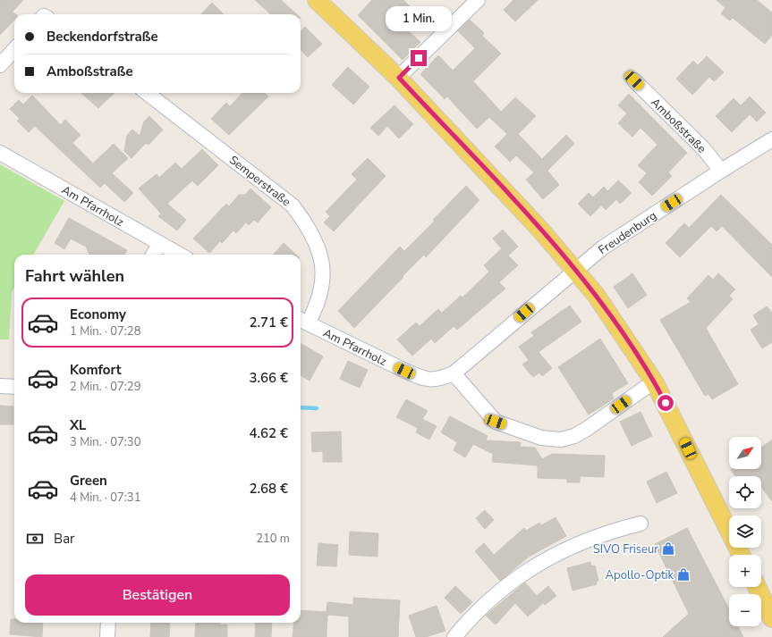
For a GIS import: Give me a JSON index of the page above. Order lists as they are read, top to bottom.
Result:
{
  "streets": {
    "street": [
      "Amboßstraße",
      "Semperstraße",
      "Am Pfarrholz",
      "Freudenburg"
    ]
  },
  "crossings": [
    ["Amboßstraße", "Freudenburg"],
    ["Semperstraße", "Am Pfarrholz"],
    ["Am Pfarrholz", "Freudenburg"]
  ],
  "places": {
    "shop": ["SIVO Friseur", "Apollo-Optik"]
  },
  "north": "top right",
  "page": {
    "bubble": "1 Min.",
    "banner": ["Beckendorfstraße", "Amboßstraße"],
    "heading": "Fahrt wählen",
    "list": [
      {
        "name": "Economy",
        "note": "1 Min. · 07:28",
        "value": "2.71 €"
      },
      {
        "name": "Komfort",
        "note": "2 Min. · 07:29",
        "value": "3.66 €"
      },
      {
        "name": "XL",
        "note": "3 Min. · 07:30",
        "value": "4.62 €"
      },
      {
        "name": "Green",
        "note": "4 Min. · 07:31",
        "value": "2.68 €"
      }
    ],
    "map_buttons": ["+", "−"],
    "pay": ["Bar", "210 m"],
    "buttons": "Bestätigen"
  }
}
